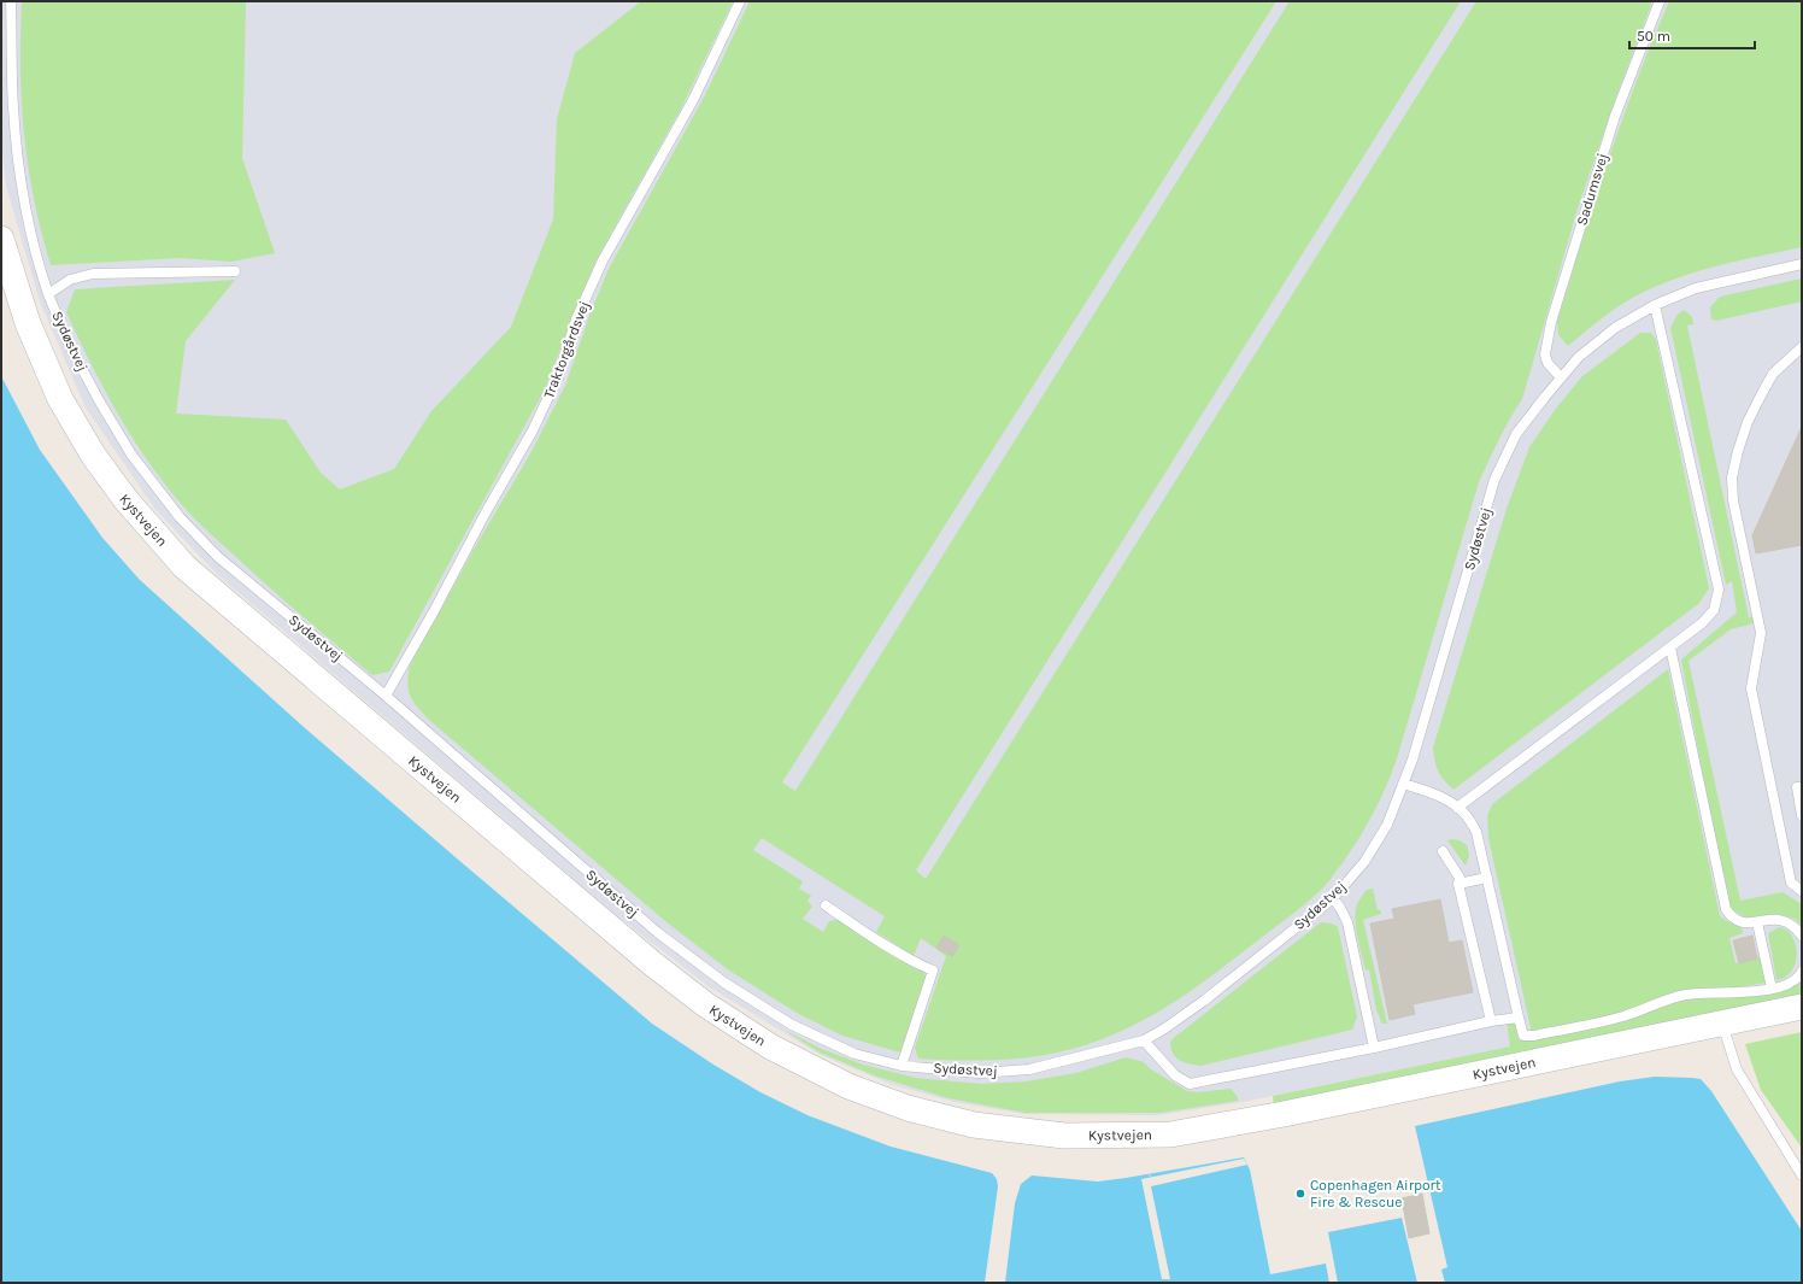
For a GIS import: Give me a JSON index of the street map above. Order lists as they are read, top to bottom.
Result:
{
  "streets": {
    "street": ["Kystvejen"],
    "lane": ["Sadumsvej", "Sydøstvej", "Traktorgårdsvej"]
  },
  "crossings": [
    ["Sadumsvej", "Sydøstvej"],
    ["Sydøstvej", "Traktorgårdsvej"]
  ],
  "places": ["Copenhagen Airport Fire & Rescue"],
  "scale_bar": "50 m"
}
